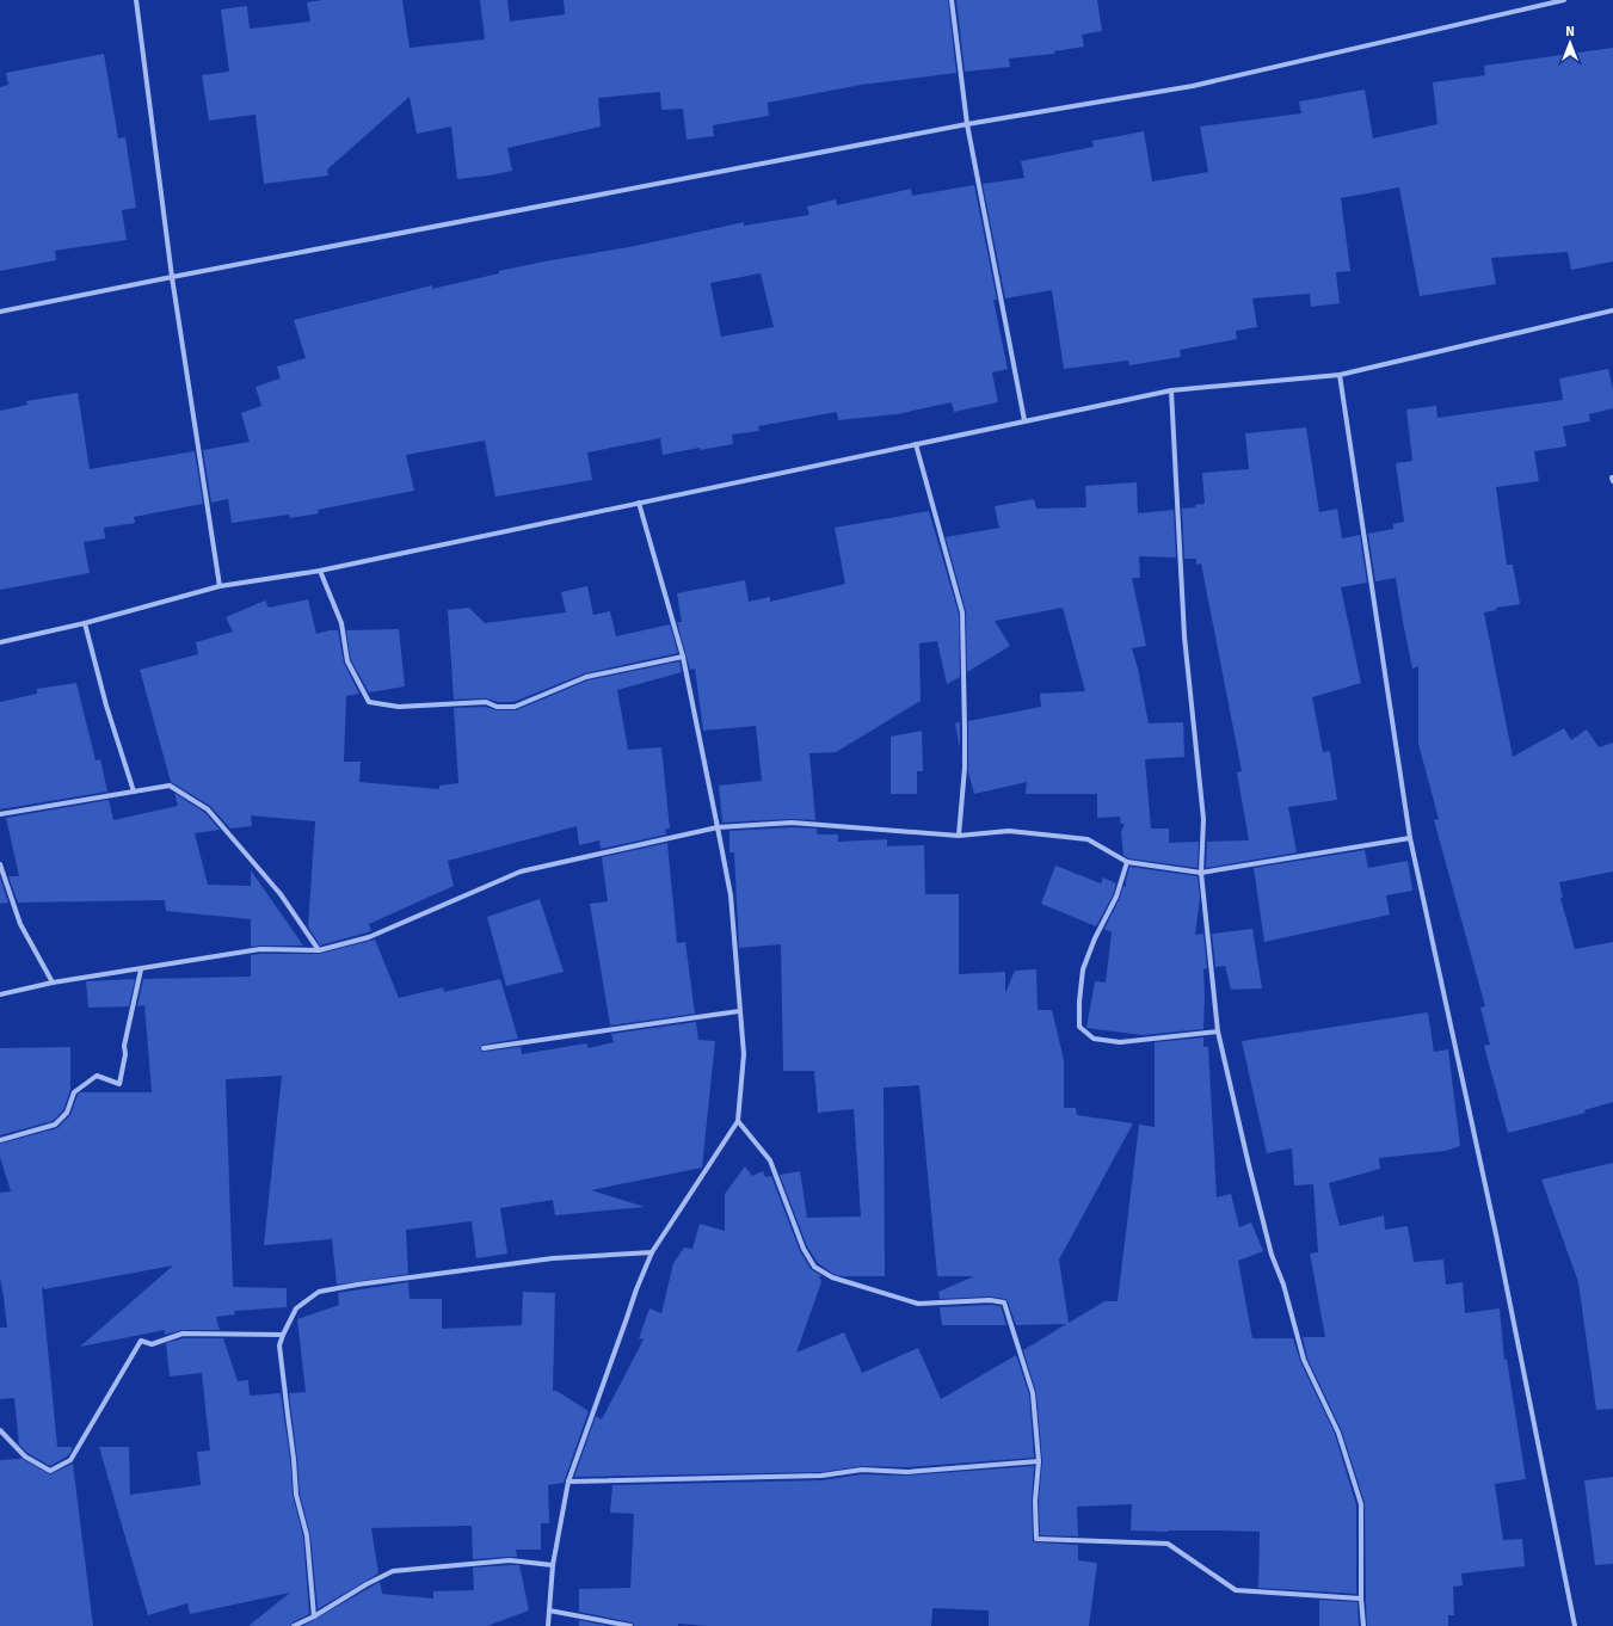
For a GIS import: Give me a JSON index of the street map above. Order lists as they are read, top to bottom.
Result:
{
  "north": "top"
}
